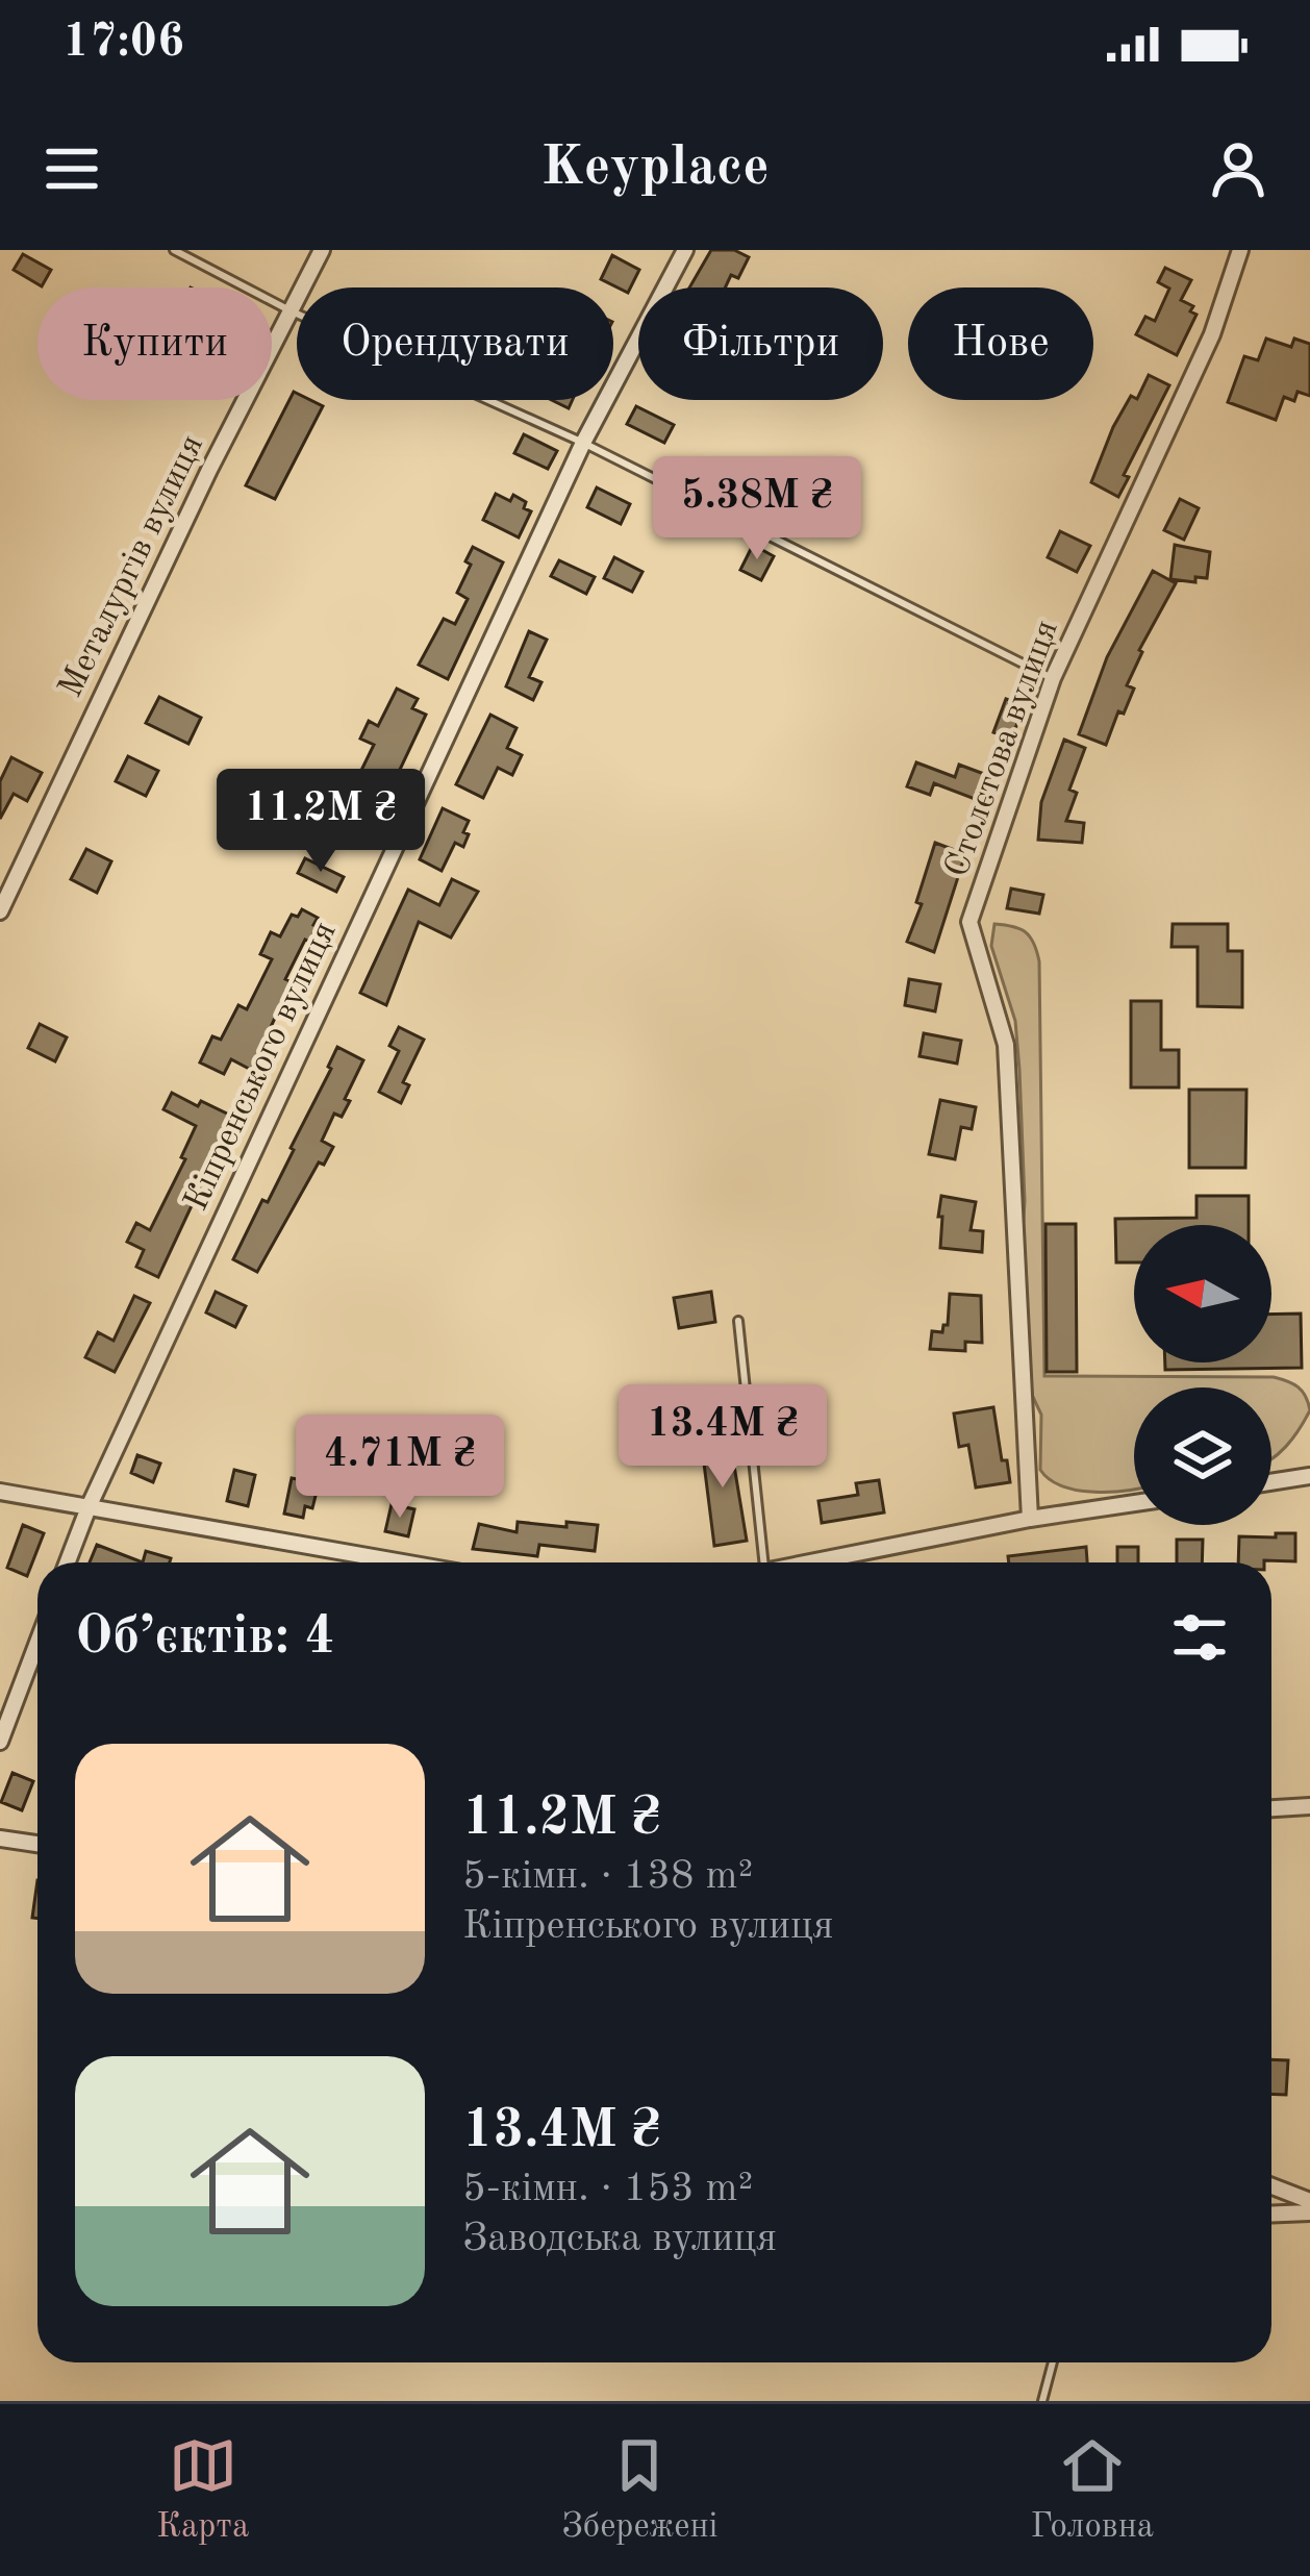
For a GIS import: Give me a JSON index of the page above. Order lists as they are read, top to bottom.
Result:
{
  "streets": {
    "street": ["Металургів вулиця", "Столєтова вулиця", "Кіпренського вулиця"]
  },
  "north": "left",
  "page": {
    "status": "17:06",
    "header": "Keyplace",
    "chip": [
      "Купити",
      "Орендувати",
      "Фільтри",
      "Нове"
    ],
    "price": [
      "5.38M ₴",
      "11.2M ₴",
      "13.4M ₴",
      "4.71M ₴"
    ],
    "heading": "Об’єктів: 4",
    "list": [
      {
        "name": "11.2M ₴",
        "note": "5-кімн. · 138 m² · Кіпренського вулиця"
      },
      {
        "name": "13.4M ₴",
        "note": "5-кімн. · 153 m² · Заводська вулиця"
      }
    ],
    "tabs": ["Карта", "Збережені", "Головна"]
  }
}
